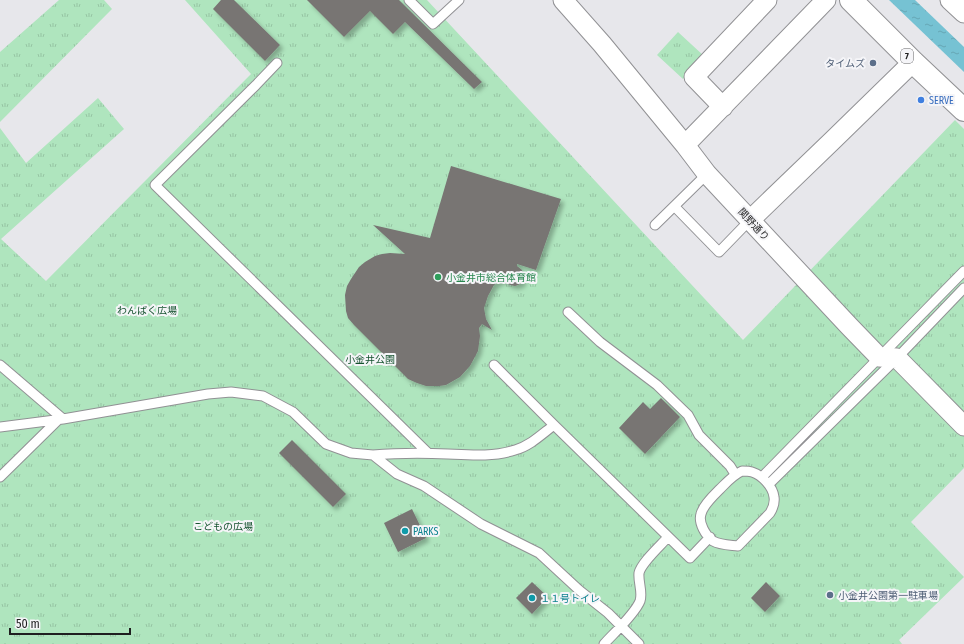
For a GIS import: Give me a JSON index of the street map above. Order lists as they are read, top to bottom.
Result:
{
  "streets": {
    "main road": ["7"],
    "street": ["関野通り"]
  },
  "parks": ["わんぱく広場", "小金井公園", "こどもの広場"],
  "places": [
    "タイムズ",
    "SERVE",
    "小金井市総合体育館",
    "PARKS",
    "小金井公園第一駐車場",
    "１１号トイレ"
  ],
  "scale_bar": "50 m"
}
